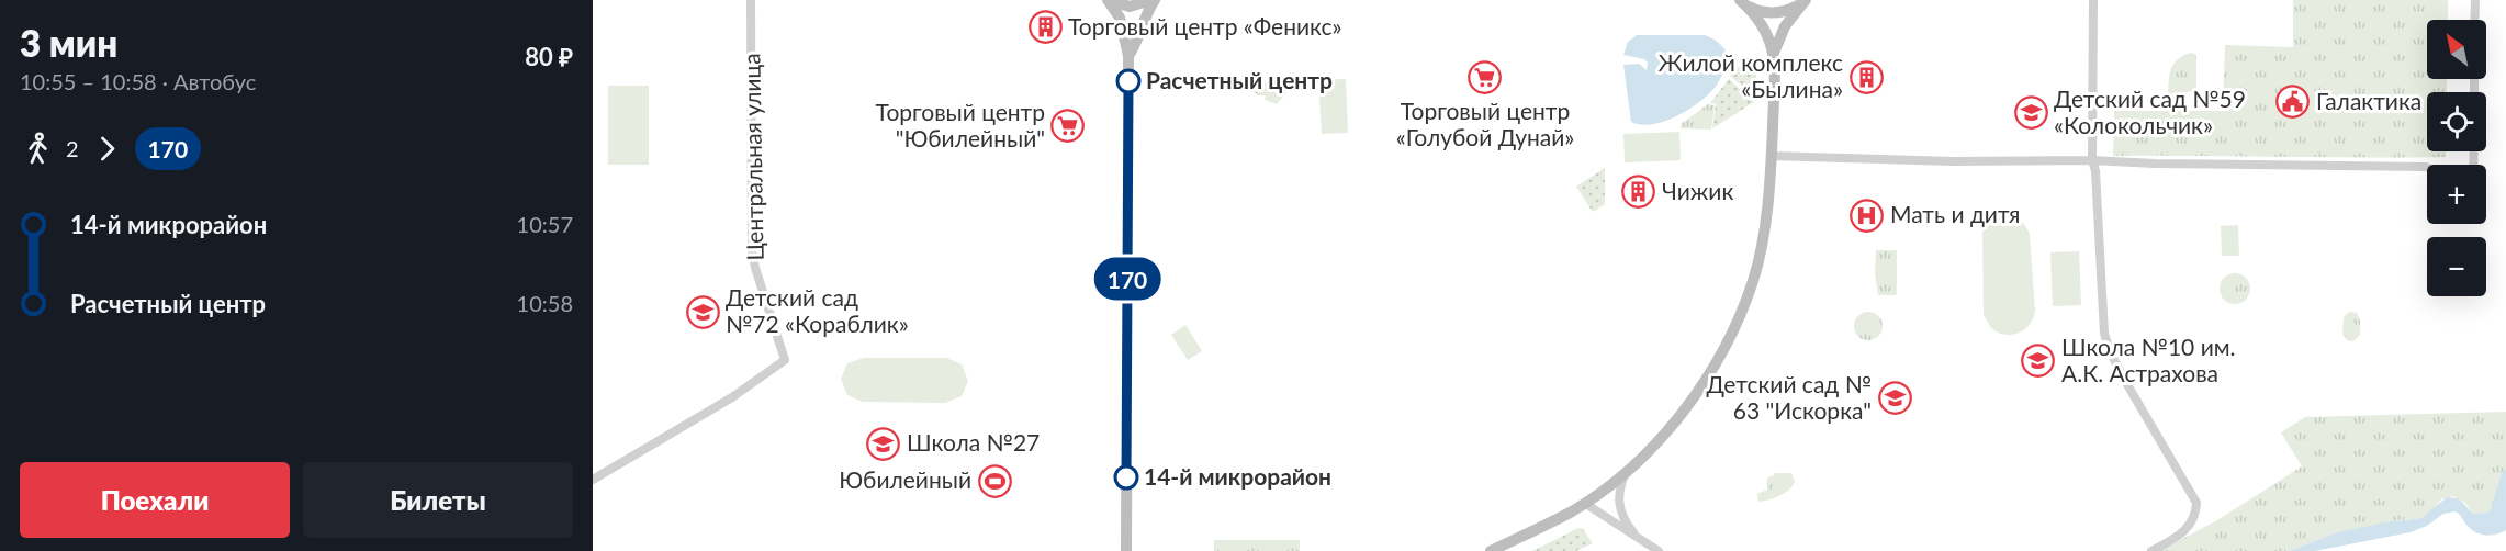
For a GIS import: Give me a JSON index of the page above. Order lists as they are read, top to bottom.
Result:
{
  "streets": {
    "street": ["Центральная улица"]
  },
  "places": {
    "building": ["Торговый центр «Феникс»", "Жилой комплекс «Былина»", "Чижик"],
    "supermarket": ["Торговый центр «Голубой Дунай»", "Торговый центр \"Юбилейный\""],
    "other": ["Расчетный центр", "14-й микрорайон"],
    "public building": ["Галактика"],
    "school or university": [
      "Детский сад №59 «Колокольчик»",
      "Детский сад №72 «Кораблик»",
      "Школа №10 им. А.К. Астрахова",
      "Детский сад № 63 \"Искорка\"",
      "Школа №27"
    ],
    "hospital": ["Мать и дитя"],
    "sports": ["Юбилейный"]
  },
  "lines": ["bus line 170"],
  "north": "top left",
  "page": {
    "heading": ["3 мин", "10:55 – 10:58 · Автобус", "80 ₽"],
    "on_map": "170",
    "map_buttons": ["+", "−"],
    "legs": ["2", "170"],
    "list": [
      {
        "name": "14-й микрорайон",
        "value": "10:57"
      },
      {
        "name": "Расчетный центр",
        "value": "10:58"
      }
    ],
    "buttons": ["Поехали", "Билеты"]
  }
}
